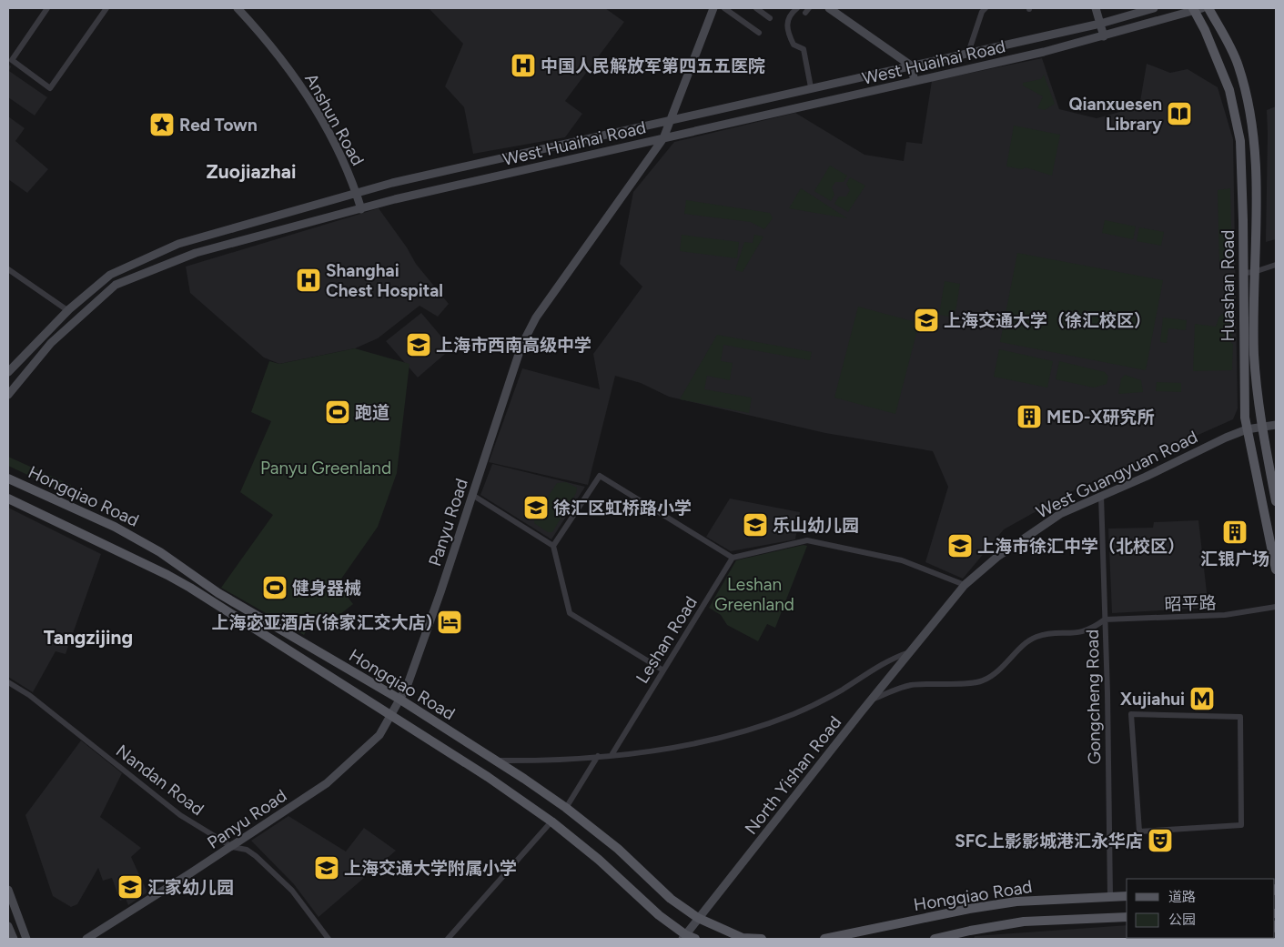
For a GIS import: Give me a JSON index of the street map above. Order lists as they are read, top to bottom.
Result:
{
  "streets": {
    "main road": [
      "West Huaihai Road",
      "Anshun Road",
      "Huashan Road",
      "West Guangyuan Road",
      "Hongqiao Road",
      "Panyu Road",
      "North Yishan Road"
    ],
    "street": [
      "昭平路",
      "Leshan Road",
      "Gongcheng Road",
      "Nandan Road"
    ]
  },
  "crossings": [
    ["West Huaihai Road", "Anshun Road"],
    ["West Huaihai Road", "Huashan Road"],
    ["West Huaihai Road", "Panyu Road"],
    ["Huashan Road", "West Guangyuan Road"],
    ["West Guangyuan Road", "Gongcheng Road"],
    ["West Guangyuan Road", "North Yishan Road"],
    ["Hongqiao Road", "Panyu Road"],
    ["Hongqiao Road", "Gongcheng Road"],
    ["Hongqiao Road", "North Yishan Road"],
    ["Panyu Road", "Nandan Road"],
    ["昭平路", "Gongcheng Road"]
  ],
  "districts": ["Zuojiazhai", "Tangzijing"],
  "parks": ["Panyu Greenland", "Leshan Greenland"],
  "places": {
    "hospital": ["中国人民解放军第四五五医院", "Shanghai Chest Hospital"],
    "library": ["Qianxuesen Library"],
    "place": ["Red Town"],
    "school or university": [
      "上海交通大学（徐汇校区）",
      "上海市西南高级中学",
      "徐汇区虹桥路小学",
      "乐山幼儿园",
      "上海市徐汇中学（北校区）",
      "上海交通大学附属小学",
      "汇家幼儿园"
    ],
    "sports": ["跑道", "健身器械"],
    "building": ["MED-X研究所", "汇银广场"],
    "hotel": ["上海宓亚酒店(徐家汇交大店)"],
    "metro station": ["Xujiahui"],
    "theatre": ["SFC上影影城港汇永华店"]
  },
  "legend": ["道路", "公园"]
}
